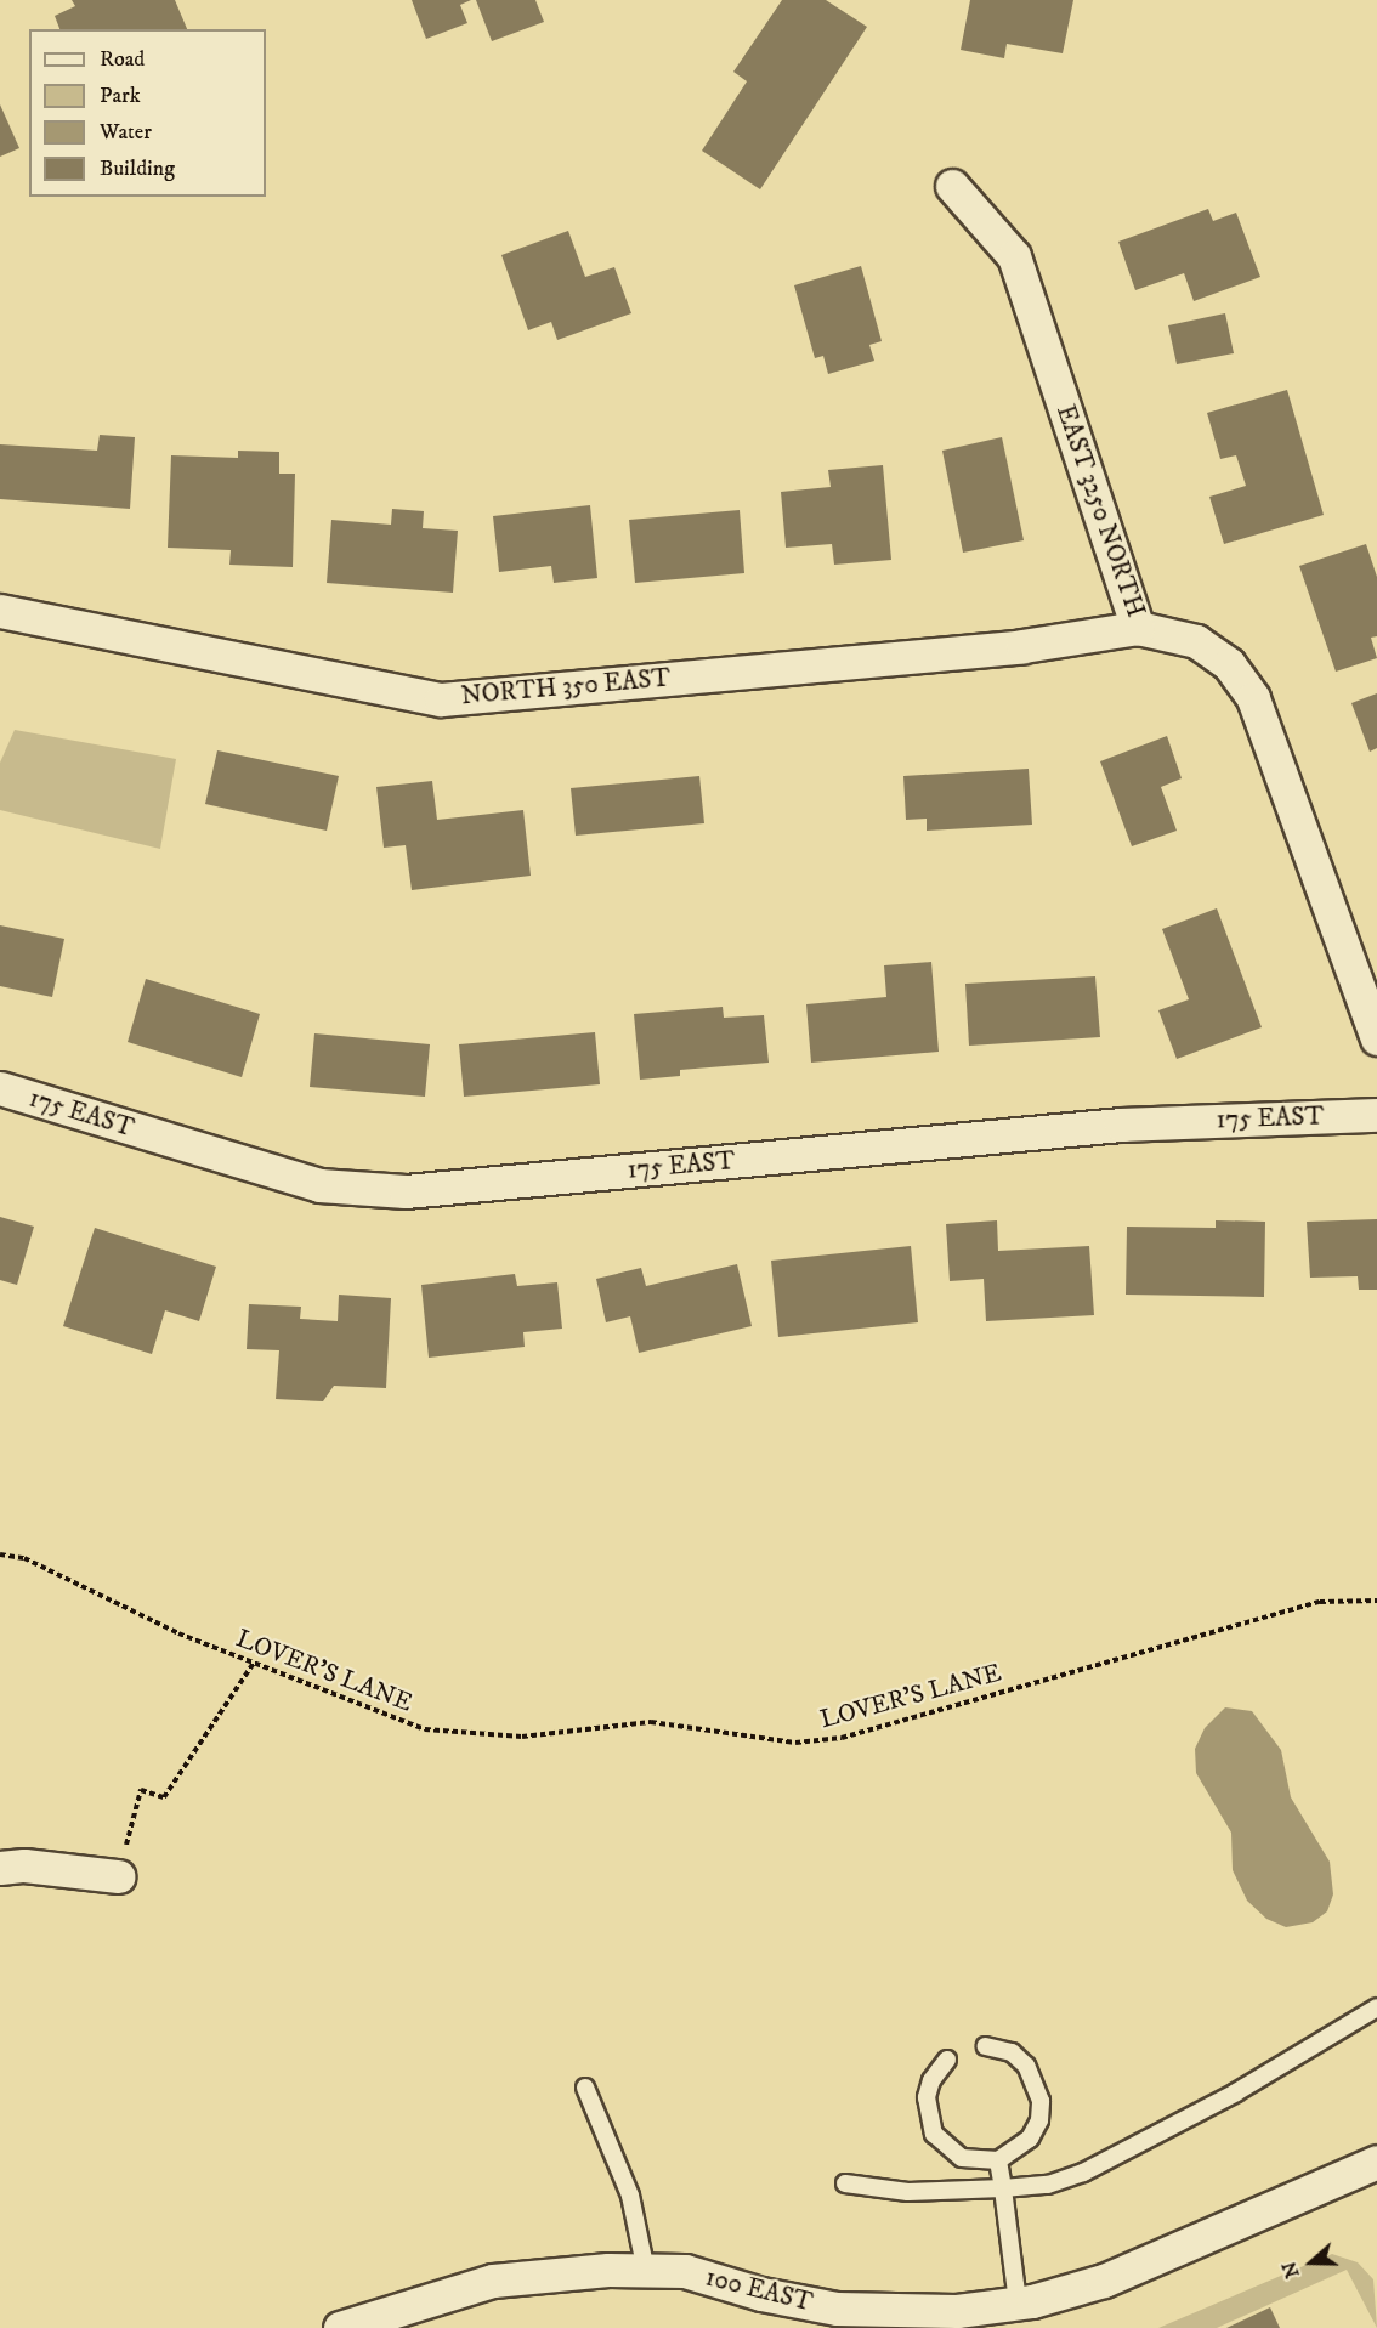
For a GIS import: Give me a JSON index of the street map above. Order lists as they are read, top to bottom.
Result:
{
  "streets": {
    "street": [
      "EAST 3250 NORTH",
      "NORTH 350 EAST",
      "175 EAST",
      "100 EAST"
    ],
    "path": ["LOVER'S LANE"]
  },
  "crossings": [
    ["EAST 3250 NORTH", "NORTH 350 EAST"]
  ],
  "legend": [
    "Road",
    "Park",
    "Water",
    "Building"
  ],
  "north": "left"
}
